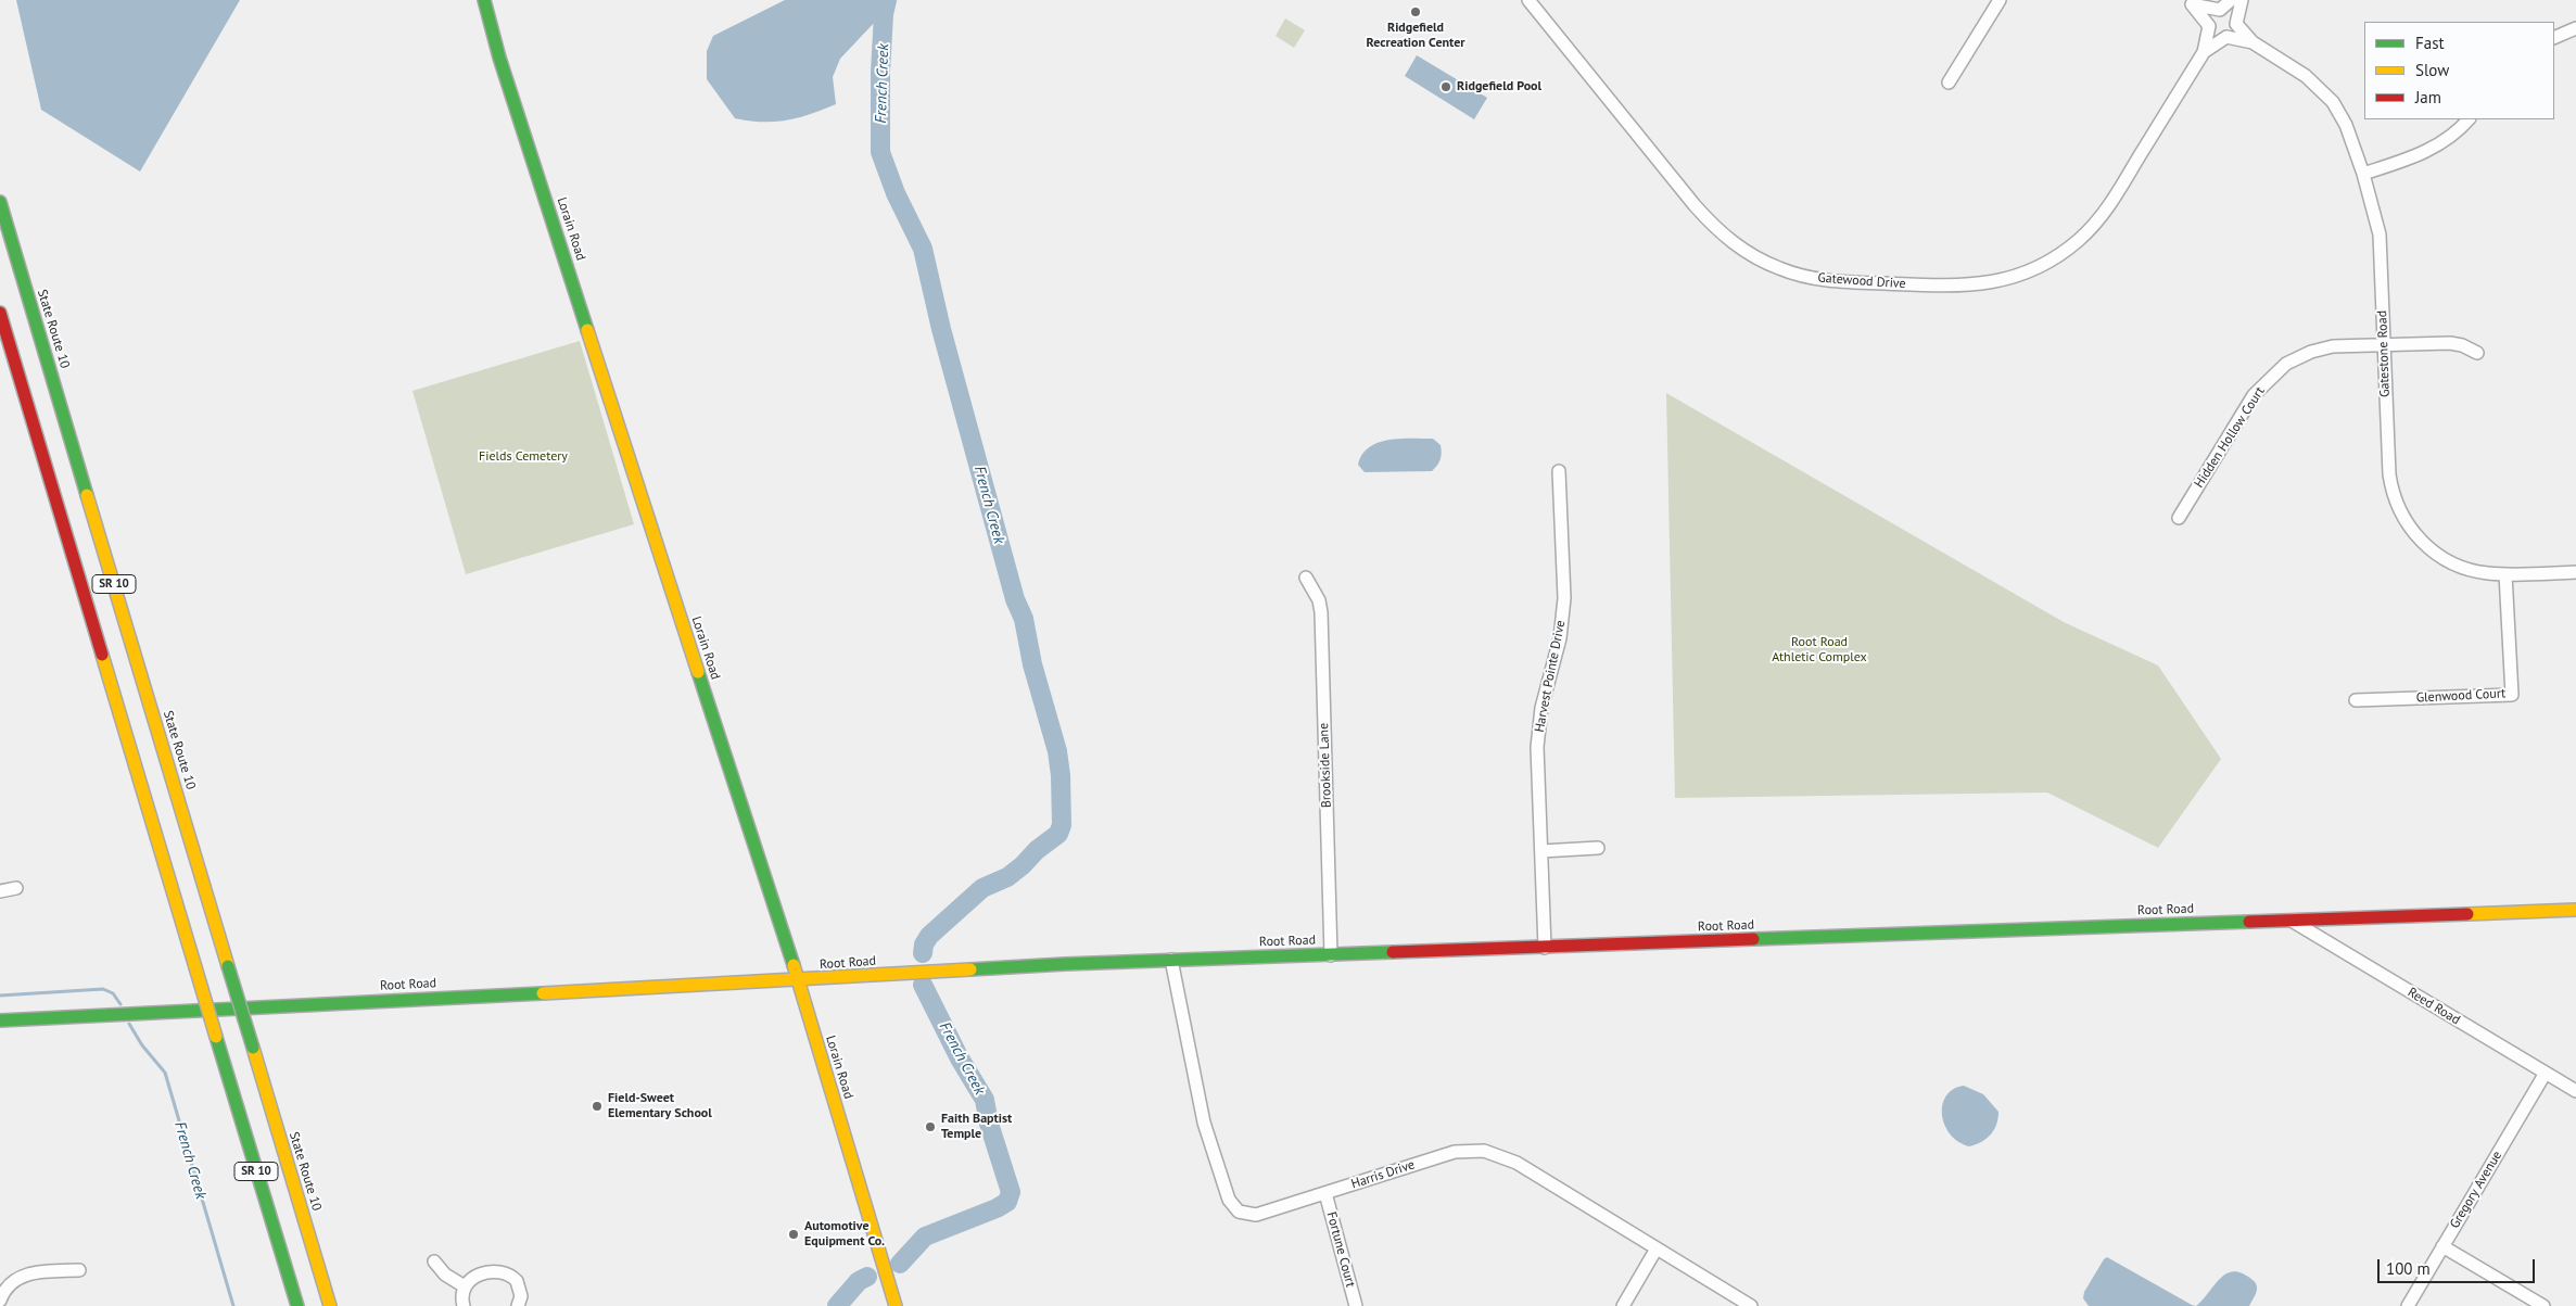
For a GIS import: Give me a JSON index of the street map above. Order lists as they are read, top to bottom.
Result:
{
  "streets": {
    "main road": [
      "Lorain Road",
      "State Route 10",
      "SR 10",
      "Root Road"
    ],
    "street": [
      "Gatewood Drive",
      "Gatestone Road",
      "Hidden Hollow Court",
      "Harvest Pointe Drive",
      "Glenwood Court",
      "Brookside Lane",
      "Reed Road",
      "Harris Drive",
      "Gregory Avenue",
      "Fortune Court"
    ]
  },
  "crossings": [
    ["Lorain Road", "Root Road"],
    ["Gatewood Drive", "Gatestone Road"],
    ["Gatestone Road", "Hidden Hollow Court"],
    ["Gatestone Road", "Glenwood Court"],
    ["Harvest Pointe Drive", "Root Road"],
    ["Brookside Lane", "Root Road"],
    ["Root Road", "Reed Road"],
    ["Root Road", "Harris Drive"],
    ["Reed Road", "Gregory Avenue"],
    ["Harris Drive", "Fortune Court"]
  ],
  "water": ["French Creek"],
  "parks": ["Fields Cemetery", "Root Road Athletic Complex"],
  "places": [
    "Ridgefield Recreation Center",
    "Ridgefield Pool",
    "Field-Sweet Elementary School",
    "Faith Baptist Temple",
    "Automotive Equipment Co."
  ],
  "legend": ["Fast", "Slow", "Jam"],
  "scale_bar": "100 m"
}
